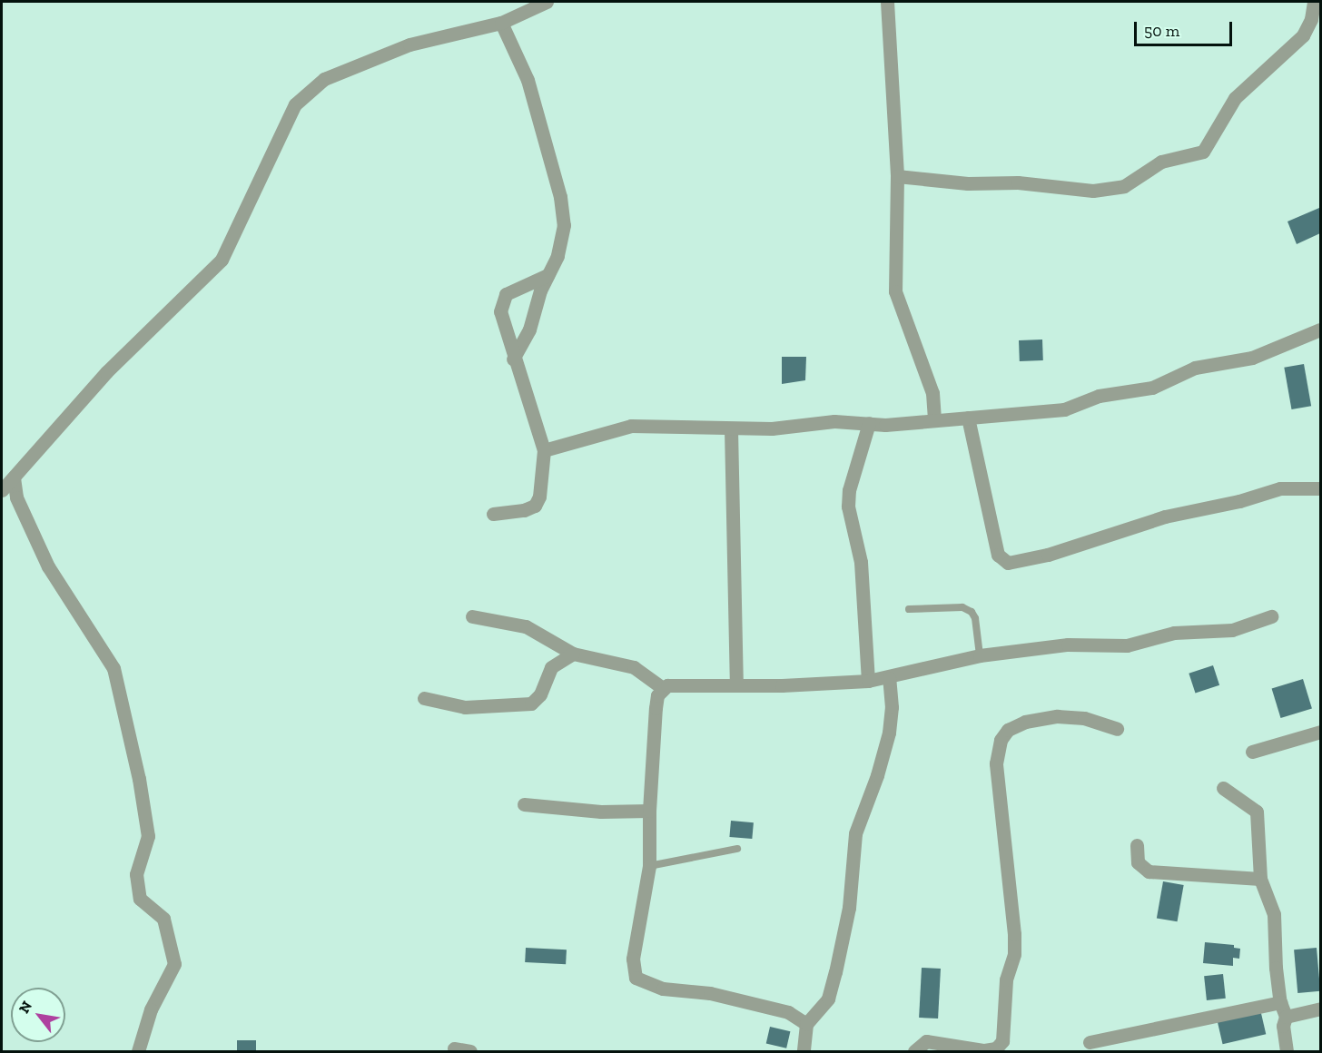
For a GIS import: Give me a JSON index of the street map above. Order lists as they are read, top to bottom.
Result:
{
  "scale_bar": "50 m",
  "north": "top left"
}
